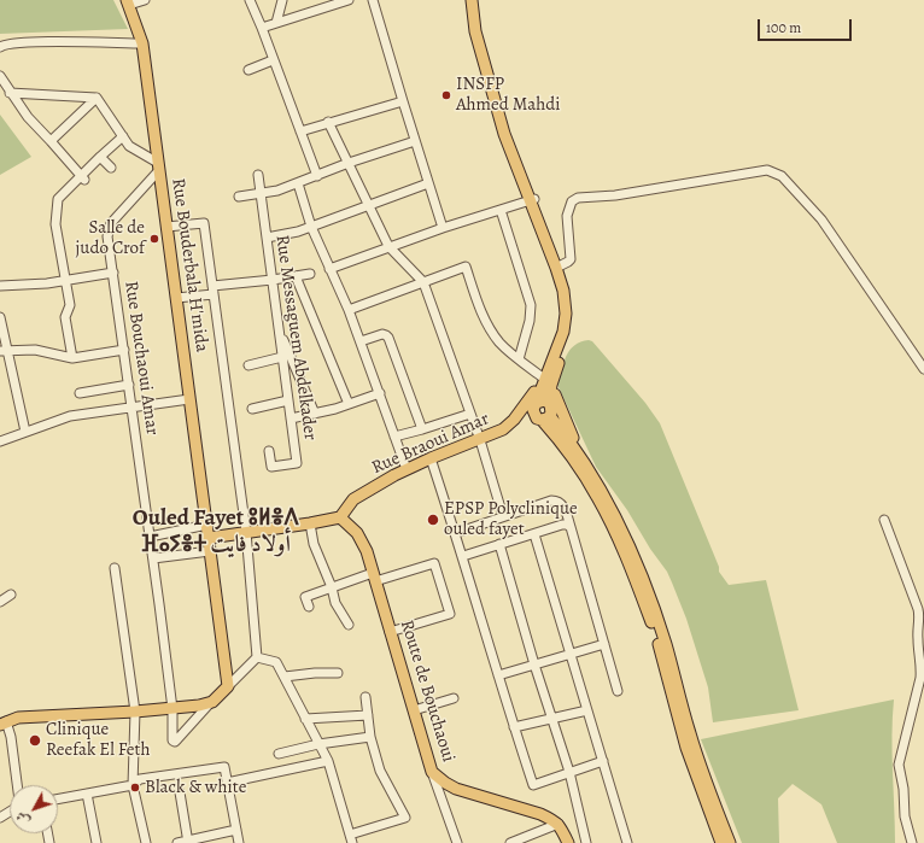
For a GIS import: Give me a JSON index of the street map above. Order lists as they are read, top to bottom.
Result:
{
  "streets": {
    "main road": ["Rue Bouderbala H'mida", "Rue Braoui Amar", "Route de Bouchaoui"],
    "street": ["Rue Messaguem Abdelkader", "Rue Bouchaoui Amar"]
  },
  "crossings": [
    ["Rue Bouderbala H'mida", "Rue Bouchaoui Amar"],
    ["Rue Braoui Amar", "Route de Bouchaoui"]
  ],
  "districts": ["Ouled Fayet ⵓⵍⴻⴷ ⴼⴰⵢⴻⵜ أولاد فايت"],
  "places": [
    "INSFP Ahmed Mahdi",
    "Salle de judo Crof",
    "EPSP Polyclinique ouled fayet",
    "Clinique Reefak El Feth",
    "Black & white"
  ],
  "scale_bar": "100 m",
  "north": "bottom left"
}
